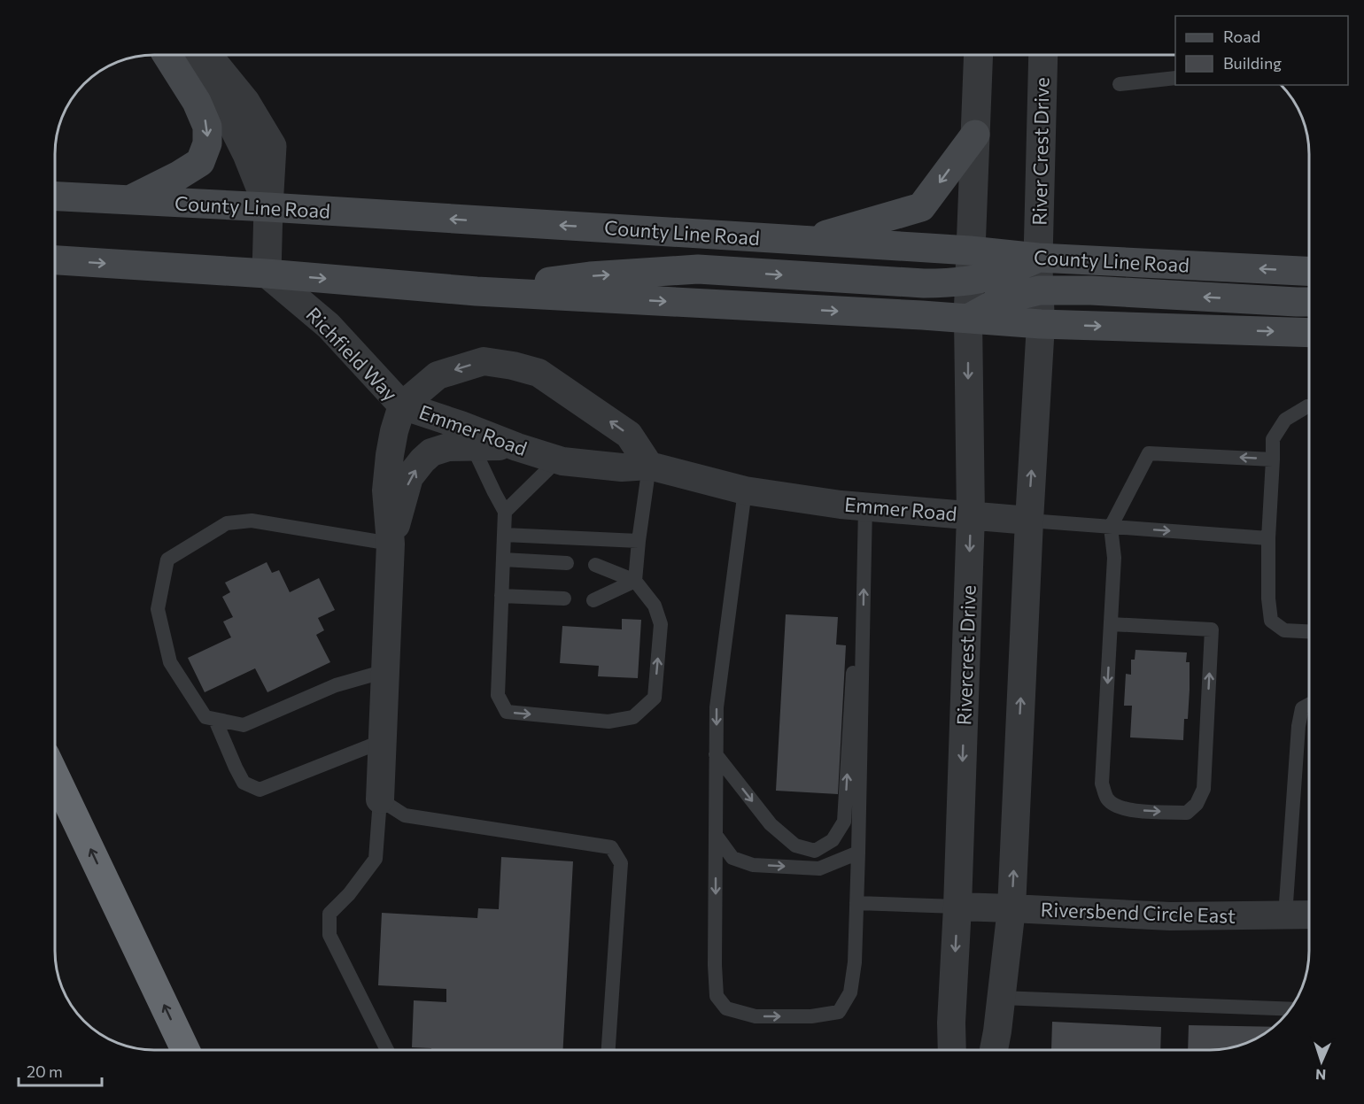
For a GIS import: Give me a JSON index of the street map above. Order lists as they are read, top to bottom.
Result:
{
  "streets": {
    "main road": ["County Line Road"],
    "street": [
      "River Crest Drive",
      "Richfield Way",
      "Emmer Road",
      "Rivercrest Drive",
      "Riversbend Circle East"
    ]
  },
  "crossings": [
    ["River Crest Drive", "County Line Road"],
    ["County Line Road", "Rivercrest Drive"],
    ["Richfield Way", "Emmer Road"],
    ["Emmer Road", "Rivercrest Drive"],
    ["Rivercrest Drive", "Riversbend Circle East"]
  ],
  "legend": ["Road", "Building"],
  "scale_bar": "20 m",
  "north": "bottom"
}
